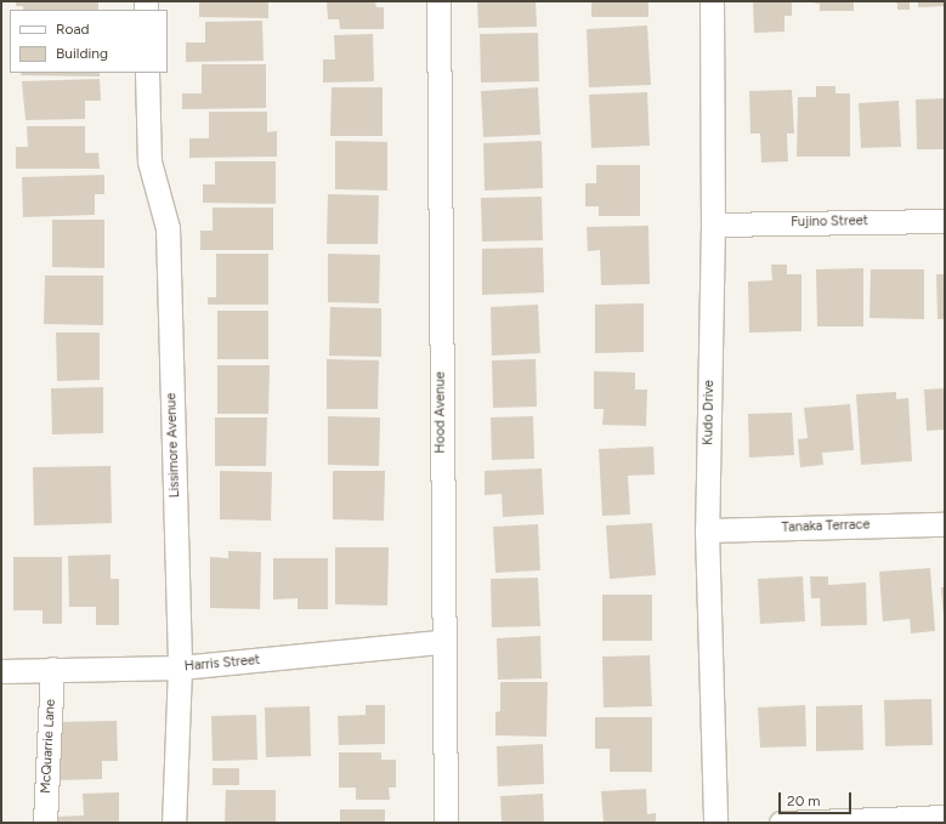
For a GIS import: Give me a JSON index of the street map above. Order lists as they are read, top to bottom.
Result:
{
  "streets": {
    "street": [
      "Fujino Street",
      "Hood Avenue",
      "Kudo Drive",
      "Lissimore Avenue",
      "Tanaka Terrace",
      "Harris Street",
      "McQuarrie Lane"
    ]
  },
  "crossings": [
    ["Fujino Street", "Kudo Drive"],
    ["Hood Avenue", "Harris Street"],
    ["Kudo Drive", "Tanaka Terrace"],
    ["Lissimore Avenue", "Harris Street"],
    ["Harris Street", "McQuarrie Lane"]
  ],
  "legend": ["Road", "Building"],
  "scale_bar": "20 m"
}
